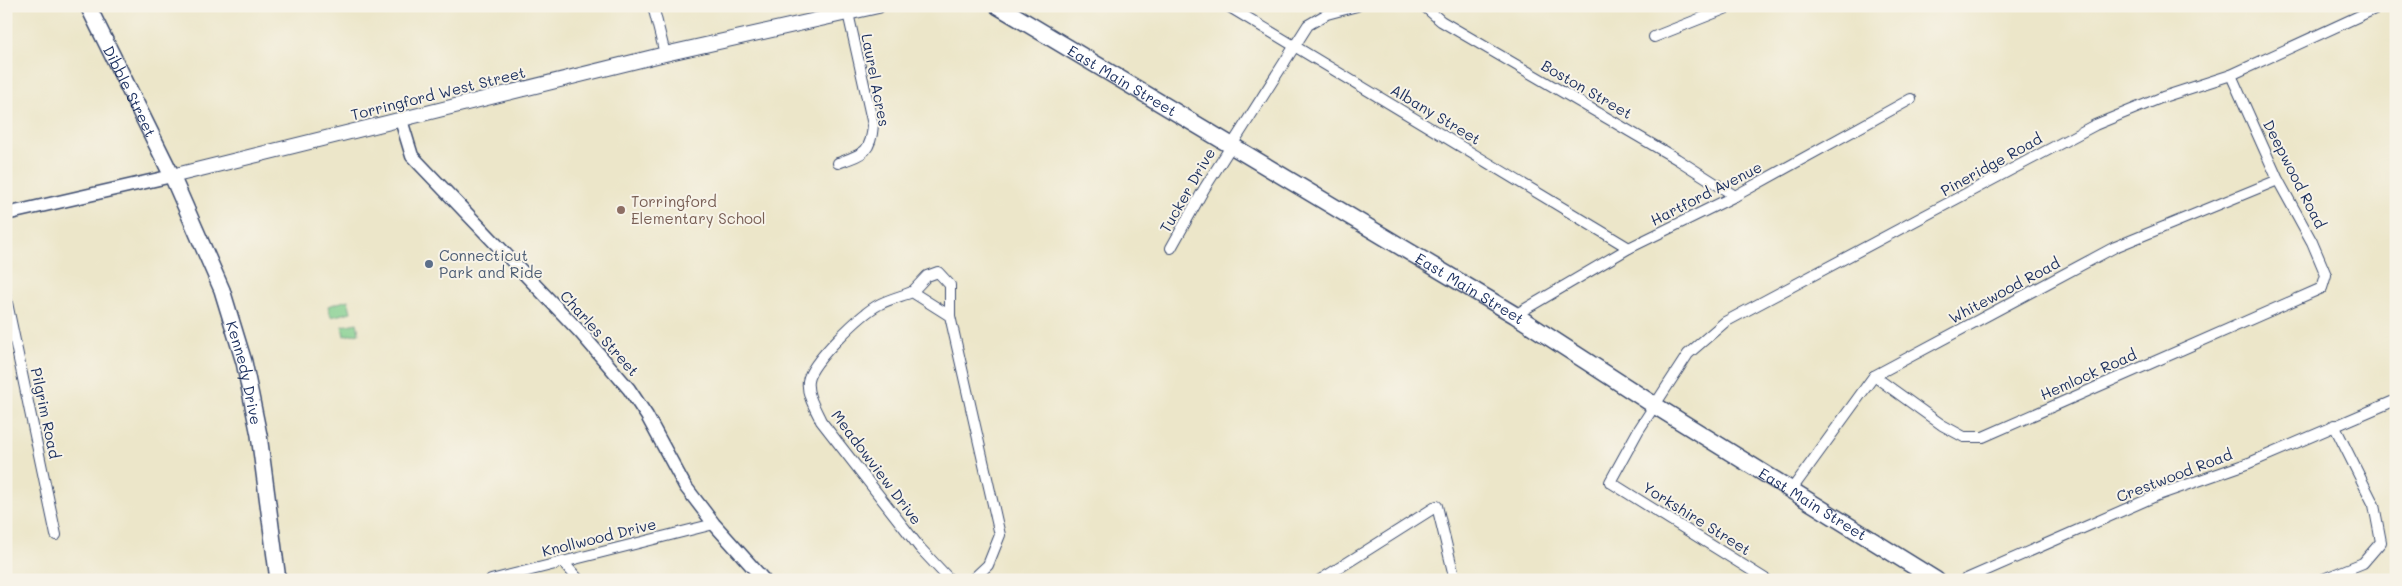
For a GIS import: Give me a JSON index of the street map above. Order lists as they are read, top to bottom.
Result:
{
  "streets": {
    "highway": ["East Main Street"],
    "main road": ["Dibble Street", "Torringford West Street", "Kennedy Drive"],
    "street": [
      "Laurel Acres",
      "Boston Street",
      "Albany Street",
      "Pineridge Road",
      "Deepwood Road",
      "Tucker Drive",
      "Hartford Avenue",
      "Whitewood Road",
      "Charles Street",
      "Hemlock Road",
      "Pilgrim Road",
      "Meadowview Drive",
      "Crestwood Road",
      "Yorkshire Street",
      "Knollwood Drive"
    ]
  },
  "crossings": [
    ["Laurel Acres", "Torringford West Street"],
    ["East Main Street", "Pineridge Road"],
    ["East Main Street", "Tucker Drive"],
    ["East Main Street", "Hartford Avenue"],
    ["East Main Street", "Whitewood Road"],
    ["Boston Street", "Hartford Avenue"],
    ["Dibble Street", "Torringford West Street"],
    ["Dibble Street", "Kennedy Drive"],
    ["Torringford West Street", "Charles Street"],
    ["Torringford West Street", "Kennedy Drive"],
    ["Albany Street", "Tucker Drive"],
    ["Albany Street", "Hartford Avenue"],
    ["Pineridge Road", "Deepwood Road"],
    ["Pineridge Road", "Yorkshire Street"],
    ["Deepwood Road", "Whitewood Road"],
    ["Deepwood Road", "Hemlock Road"],
    ["Whitewood Road", "Hemlock Road"],
    ["Charles Street", "Knollwood Drive"]
  ],
  "places": ["Torringford Elementary School", "Connecticut Park and Ride"]
}
